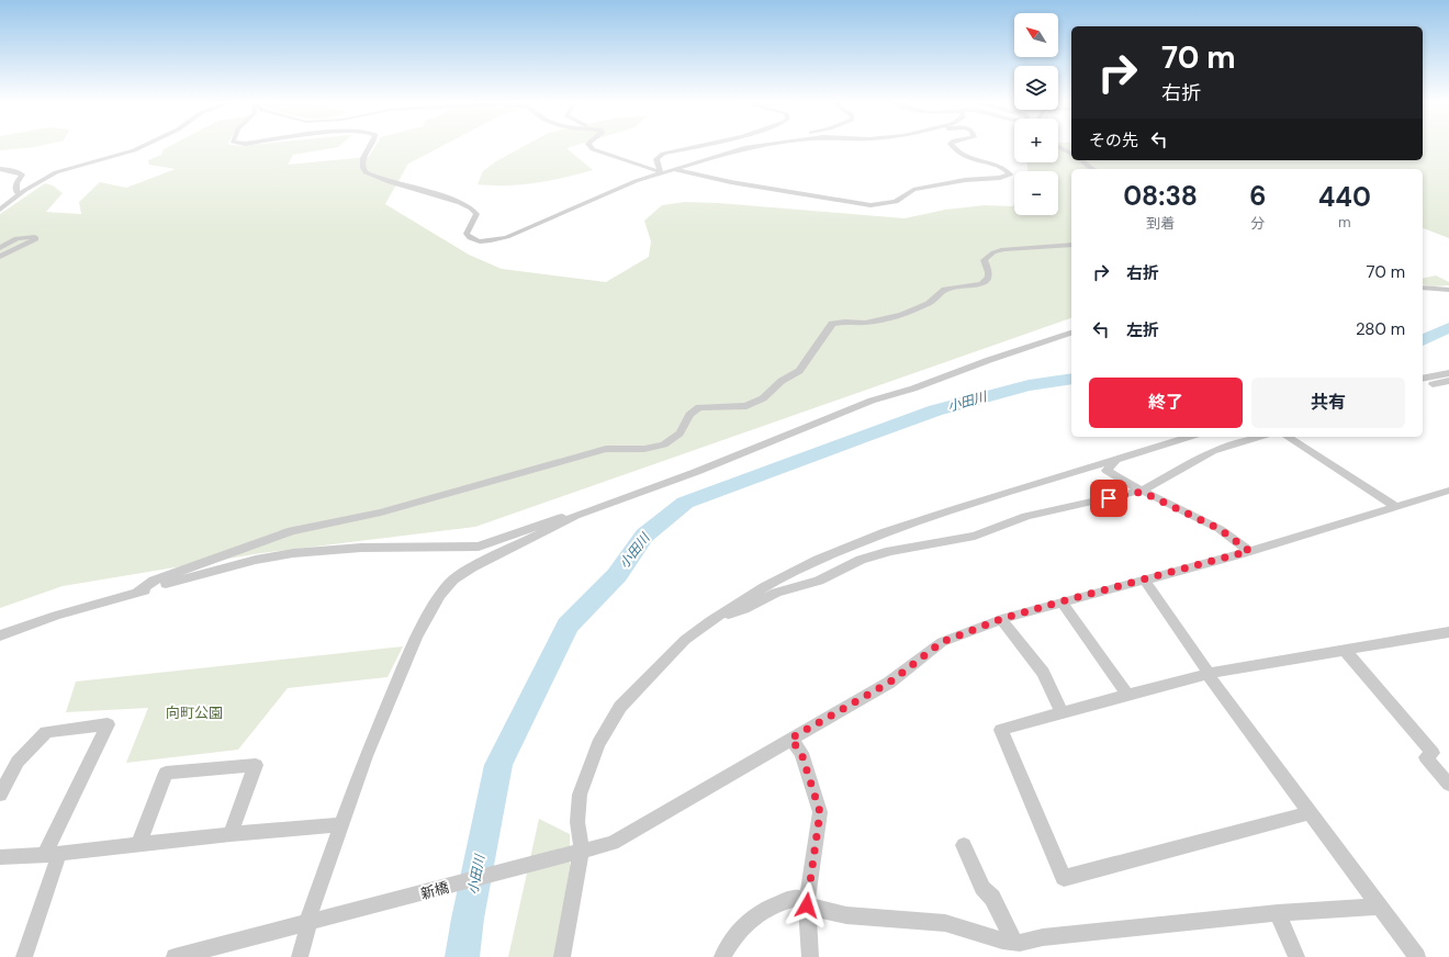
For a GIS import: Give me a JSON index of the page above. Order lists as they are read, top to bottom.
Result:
{
  "streets": {
    "street": ["新橋"]
  },
  "water": ["小田川"],
  "parks": ["向町公園"],
  "north": "top left",
  "page": {
    "map_buttons": ["+", "−"],
    "turn": ["70 m", "右折"],
    "then": "その先",
    "eta": [
      "08:38",
      "到着",
      "6",
      "分",
      "440",
      "m"
    ],
    "list": [
      {
        "name": "右折",
        "value": "70 m"
      },
      {
        "name": "左折",
        "value": "280 m"
      }
    ],
    "buttons": ["終了", "共有"]
  }
}
